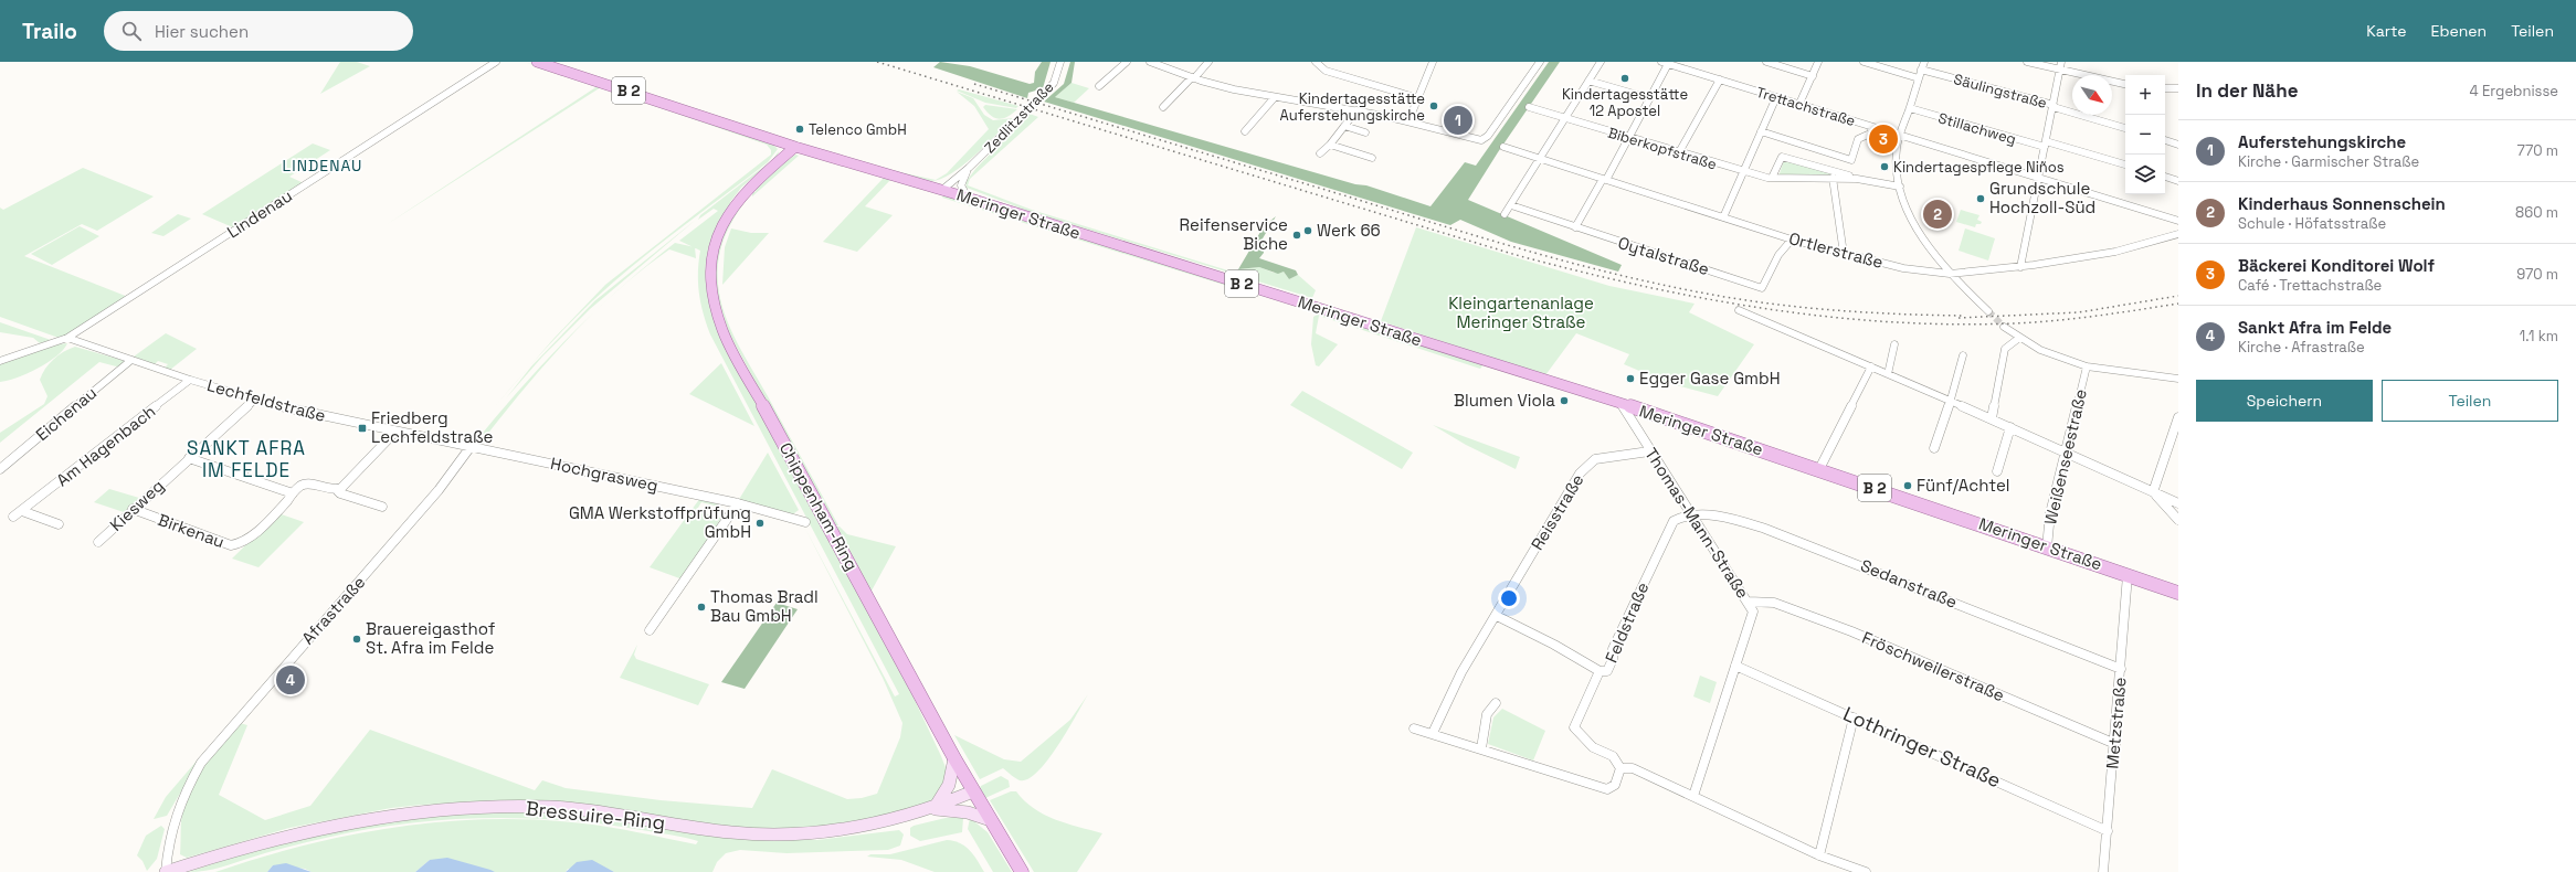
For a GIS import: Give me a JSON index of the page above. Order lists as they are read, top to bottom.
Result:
{
  "streets": {
    "main road": [
      "B 2",
      "Meringer Straße",
      "Chippenham-Ring",
      "Bressuire-Ring"
    ],
    "street": [
      "Säulingstraße",
      "Trettachstraße",
      "Zedlitzstraße",
      "Stillachweg",
      "Biberkopfstraße",
      "Lindenau",
      "Ortlerstraße",
      "Oytalstraße",
      "Lechfeldstraße",
      "Eichenau",
      "Am Hagenbach",
      "Weißenseestraße",
      "Hochgrasweg",
      "Kiesweg",
      "Reisstraße",
      "Thomas-Mann-Straße",
      "Birkenau",
      "Sedanstraße",
      "Afrastraße",
      "Feldstraße",
      "Fröschweilerstraße",
      "Metzstraße",
      "Lothringer Straße"
    ]
  },
  "crossings": [
    ["Zedlitzstraße", "Meringer Straße"],
    ["Lindenau", "Lechfeldstraße"],
    ["Meringer Straße", "Weißenseestraße"],
    ["Meringer Straße", "Chippenham-Ring"],
    ["Meringer Straße", "Thomas-Mann-Straße"],
    ["Meringer Straße", "Metzstraße"],
    ["Ortlerstraße", "Oytalstraße"],
    ["Lechfeldstraße", "Eichenau"],
    ["Lechfeldstraße", "Am Hagenbach"],
    ["Lechfeldstraße", "Hochgrasweg"],
    ["Lechfeldstraße", "Kiesweg"],
    ["Lechfeldstraße", "Afrastraße"],
    ["Hochgrasweg", "Afrastraße"],
    ["Kiesweg", "Birkenau"],
    ["Chippenham-Ring", "Bressuire-Ring"],
    ["Reisstraße", "Thomas-Mann-Straße"],
    ["Thomas-Mann-Straße", "Sedanstraße"],
    ["Thomas-Mann-Straße", "Feldstraße"],
    ["Thomas-Mann-Straße", "Fröschweilerstraße"],
    ["Thomas-Mann-Straße", "Lothringer Straße"],
    ["Sedanstraße", "Feldstraße"],
    ["Sedanstraße", "Metzstraße"],
    ["Afrastraße", "Bressuire-Ring"],
    ["Fröschweilerstraße", "Metzstraße"],
    ["Metzstraße", "Lothringer Straße"]
  ],
  "districts": ["LINDENAU", "SANKT AFRA IM FELDE"],
  "parks": ["Kleingartenanlage Meringer Straße"],
  "places": {
    "other": [
      "Kindertagesstätte 12 Apostel",
      "Kindertagesstätte Auferstehungskirche",
      "Telenco GmbH",
      "Kindertagespflege Niños",
      "Grundschule Hochzoll-Süd",
      "Werk 66",
      "Reifenservice Biche",
      "Egger Gase GmbH",
      "Blumen Viola",
      "Fünf/Achtel",
      "GMA Werkstoffprüfung GmbH",
      "Thomas Bradl Bau GmbH",
      "Brauereigasthof St. Afra im Felde"
    ],
    "transit": ["Friedberg Lechfeldstraße"]
  },
  "north": "bottom right",
  "page": {
    "header": "Trailo",
    "search": "Hier suchen",
    "nav": ["Karte", "Ebenen", "Teilen"],
    "heading": ["In der Nähe", "4 Ergebnisse"],
    "map_buttons": ["+", "−"],
    "pins": [
      "1",
      "3",
      "2",
      "4"
    ],
    "list": [
      {
        "mark": "1",
        "name": "Auferstehungskirche",
        "note": "Kirche · Garmischer Straße",
        "value": "770 m"
      },
      {
        "mark": "2",
        "name": "Kinderhaus Sonnenschein",
        "note": "Schule · Höfatsstraße",
        "value": "860 m"
      },
      {
        "mark": "3",
        "name": "Bäckerei Konditorei Wolf",
        "note": "Café · Trettachstraße",
        "value": "970 m"
      },
      {
        "mark": "4",
        "name": "Sankt Afra im Felde",
        "note": "Kirche · Afrastraße",
        "value": "1.1 km"
      }
    ],
    "buttons": ["Speichern", "Teilen"]
  }
}
